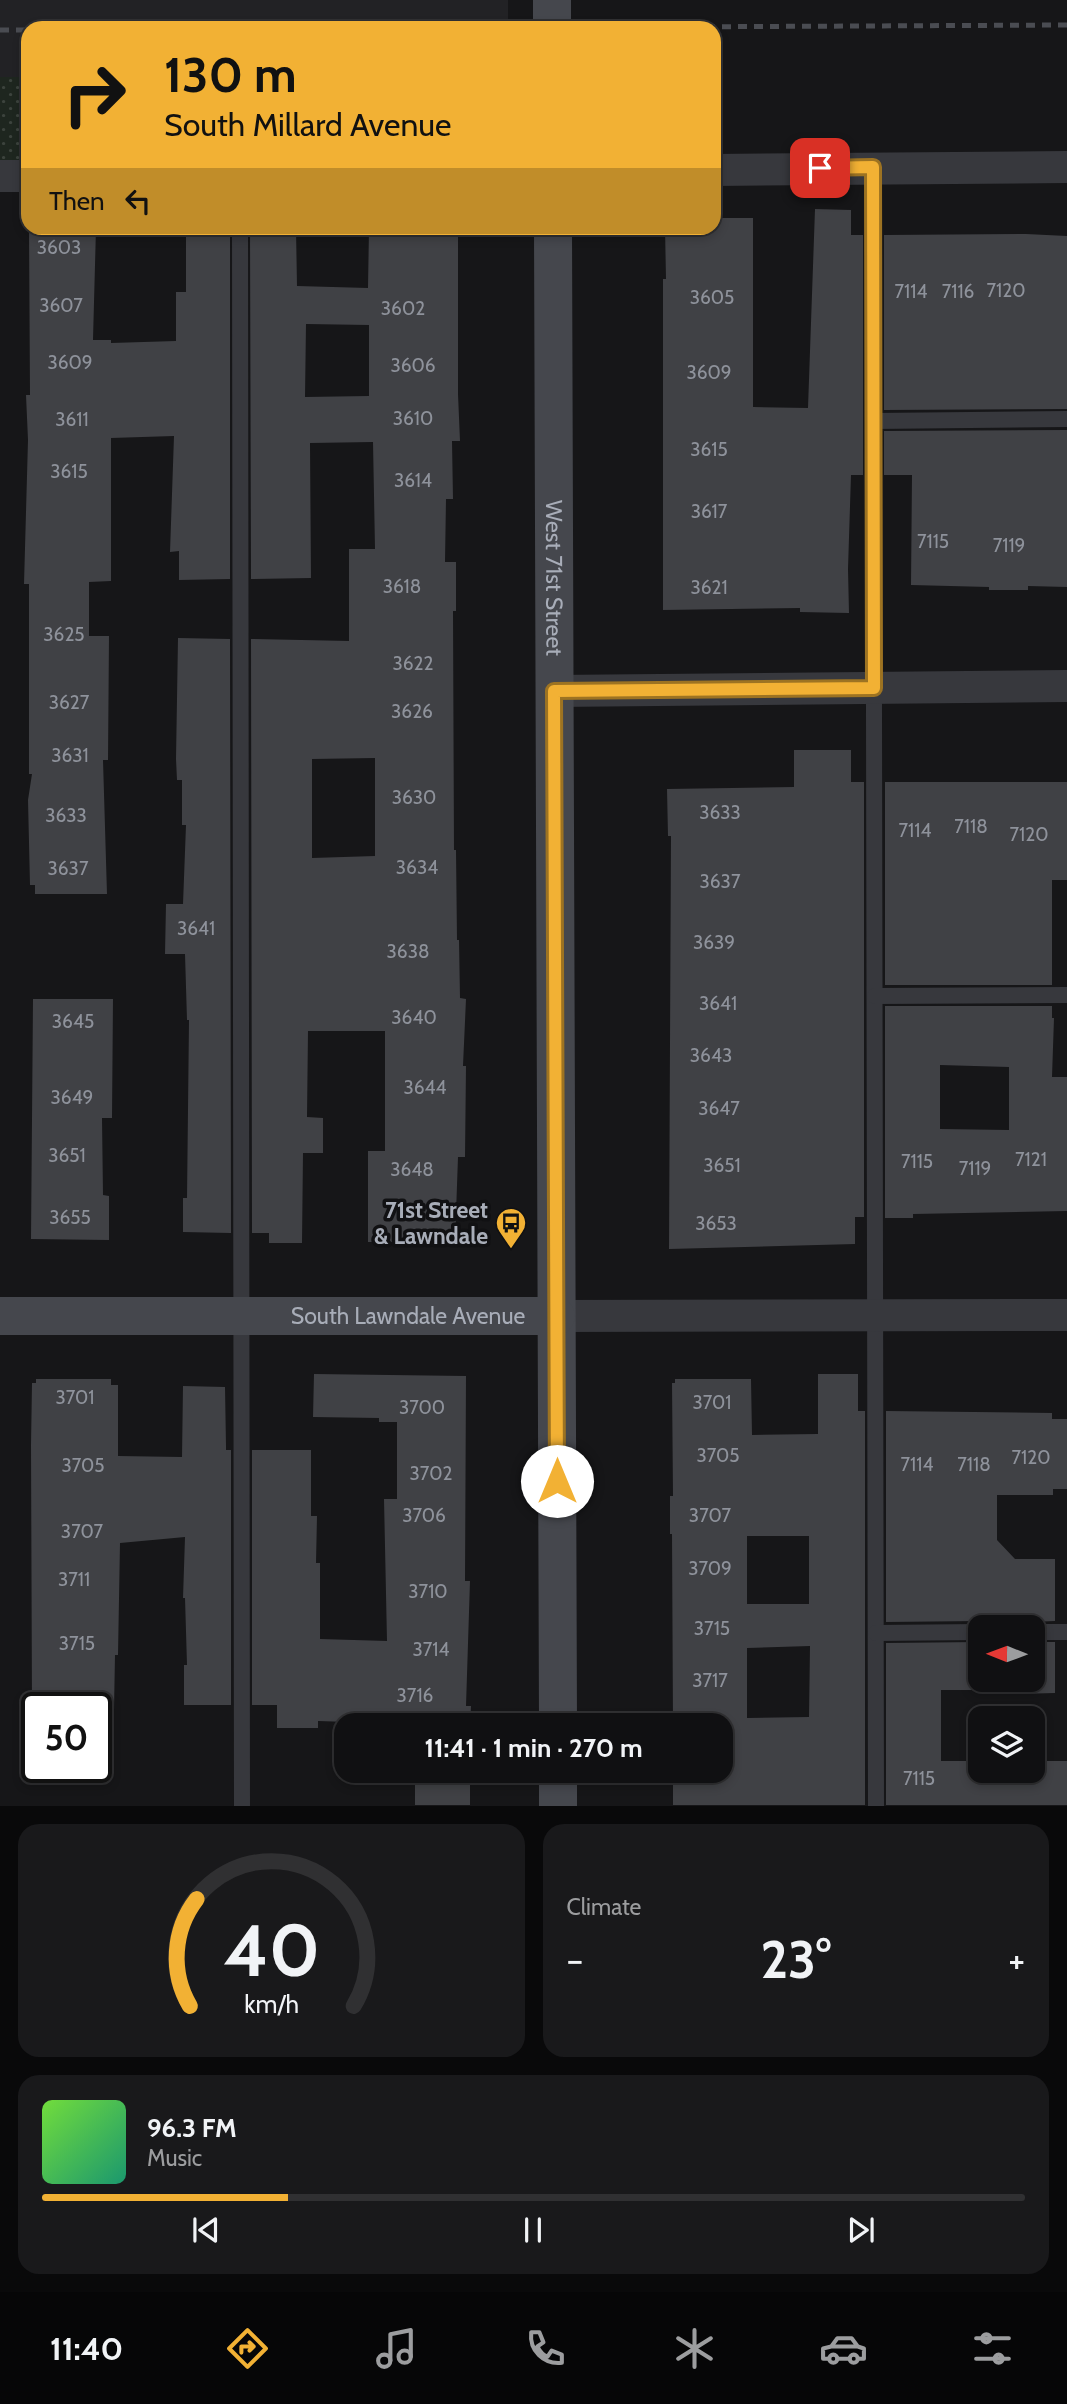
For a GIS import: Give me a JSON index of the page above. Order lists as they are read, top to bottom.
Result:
{
  "streets": {
    "main road": ["West 71st Street", "South Lawndale Avenue"]
  },
  "crossings": [
    ["West 71st Street", "South Lawndale Avenue"]
  ],
  "places": {
    "bus stop": ["71st Street & Lawndale"]
  },
  "house_numbers": [
    "3603",
    "7120",
    "7114",
    "7116",
    "3605",
    "3607",
    "3602",
    "3609",
    "3606",
    "3609",
    "3610",
    "3611",
    "3615",
    "3615",
    "3614",
    "3617",
    "7115",
    "7119",
    "3618",
    "3621",
    "3625",
    "3622",
    "3627",
    "3626",
    "3631",
    "3630",
    "3633",
    "3633",
    "7118",
    "7114",
    "7120",
    "3634",
    "3637",
    "3637",
    "3641",
    "3639",
    "3638",
    "3641",
    "3640",
    "3645",
    "3643",
    "3644",
    "3649",
    "3647",
    "3651",
    "7121",
    "7115",
    "3651",
    "7119",
    "3648",
    "3655",
    "3653",
    "3701",
    "3701",
    "3700",
    "3705",
    "7120",
    "7114",
    "7118",
    "3705",
    "3702",
    "3706",
    "3707",
    "3707",
    "3709",
    "3711",
    "3710",
    "3715",
    "3715",
    "3714",
    "3717",
    "3716",
    "7115"
  ],
  "north": "left",
  "page": {
    "turn": ["130 m", "South Millard Avenue"],
    "then": "Then",
    "limit": "50",
    "trip": "11:41 · 1 min · 270 m",
    "tile": "Climate",
    "heat": ["−", "23°", "+"],
    "song": ["96.3 FM", "Music"],
    "tabs": "11:40",
    "gauge": ["40", "km/h"]
  }
}
